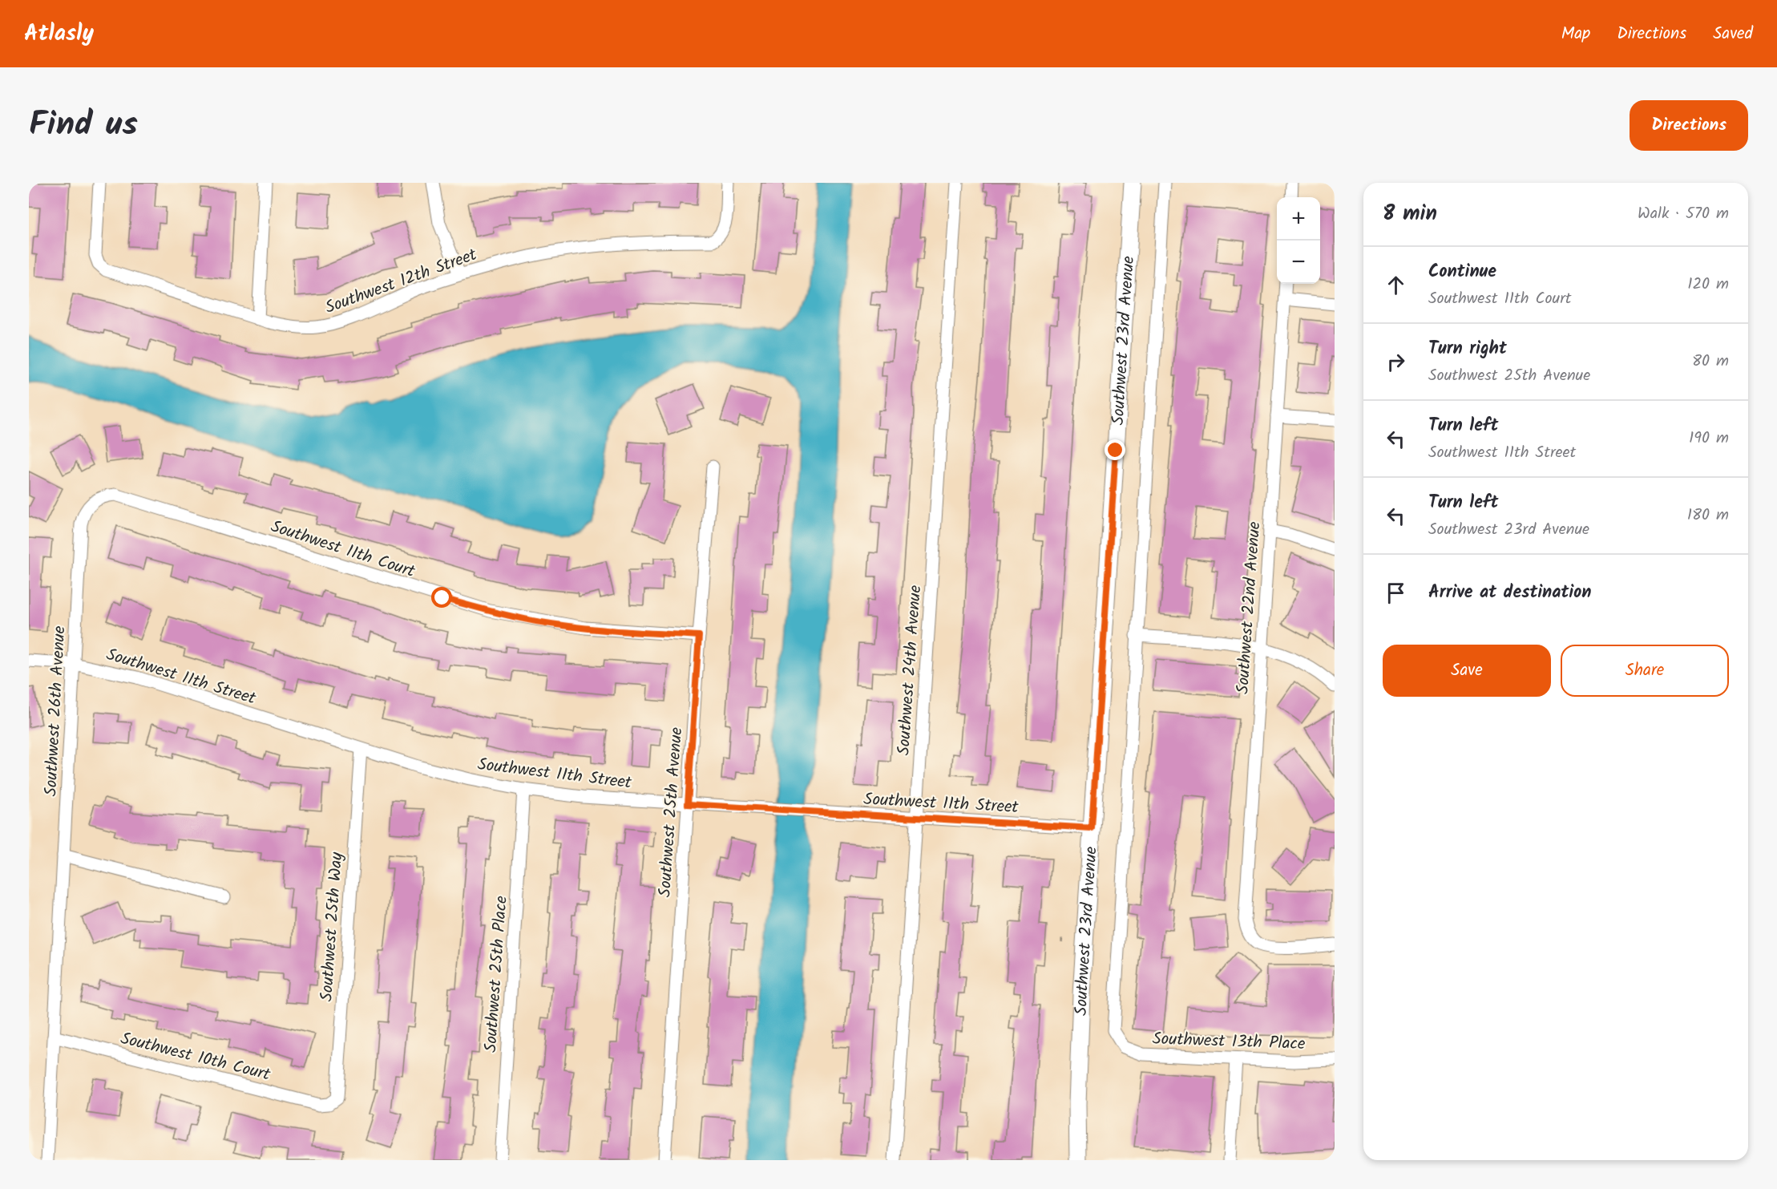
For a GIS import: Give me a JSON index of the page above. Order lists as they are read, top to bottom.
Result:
{
  "streets": {
    "street": [
      "Southwest 12th Street",
      "Southwest 23rd Avenue",
      "Southwest 11th Court",
      "Southwest 22nd Avenue",
      "Southwest 24th Avenue",
      "Southwest 11th Street",
      "Southwest 26th Avenue",
      "Southwest 25th Avenue",
      "Southwest 25th Way",
      "Southwest 25th Place",
      "Southwest 13th Place",
      "Southwest 10th Court"
    ]
  },
  "crossings": [
    ["Southwest 23rd Avenue", "Southwest 11th Street"],
    ["Southwest 11th Court", "Southwest 26th Avenue"],
    ["Southwest 11th Court", "Southwest 25th Avenue"],
    ["Southwest 24th Avenue", "Southwest 11th Street"],
    ["Southwest 11th Street", "Southwest 26th Avenue"],
    ["Southwest 11th Street", "Southwest 25th Avenue"],
    ["Southwest 11th Street", "Southwest 25th Way"],
    ["Southwest 11th Street", "Southwest 25th Place"],
    ["Southwest 26th Avenue", "Southwest 10th Court"],
    ["Southwest 25th Way", "Southwest 10th Court"]
  ],
  "page": {
    "header": "Atlasly",
    "nav": ["Map", "Directions", "Saved"],
    "title": "Find us",
    "buttons": [
      "Directions",
      ["Save", "Share"]
    ],
    "heading": ["8 min", "Walk · 570 m"],
    "map_buttons": ["+", "−"],
    "list": [
      ["Continue", "Southwest 11th Court", "120 m"],
      ["Turn right", "Southwest 25th Avenue", "80 m"],
      ["Turn left", "Southwest 11th Street", "190 m"],
      ["Turn left", "Southwest 23rd Avenue", "180 m"],
      "Arrive at destination"
    ]
  }
}
